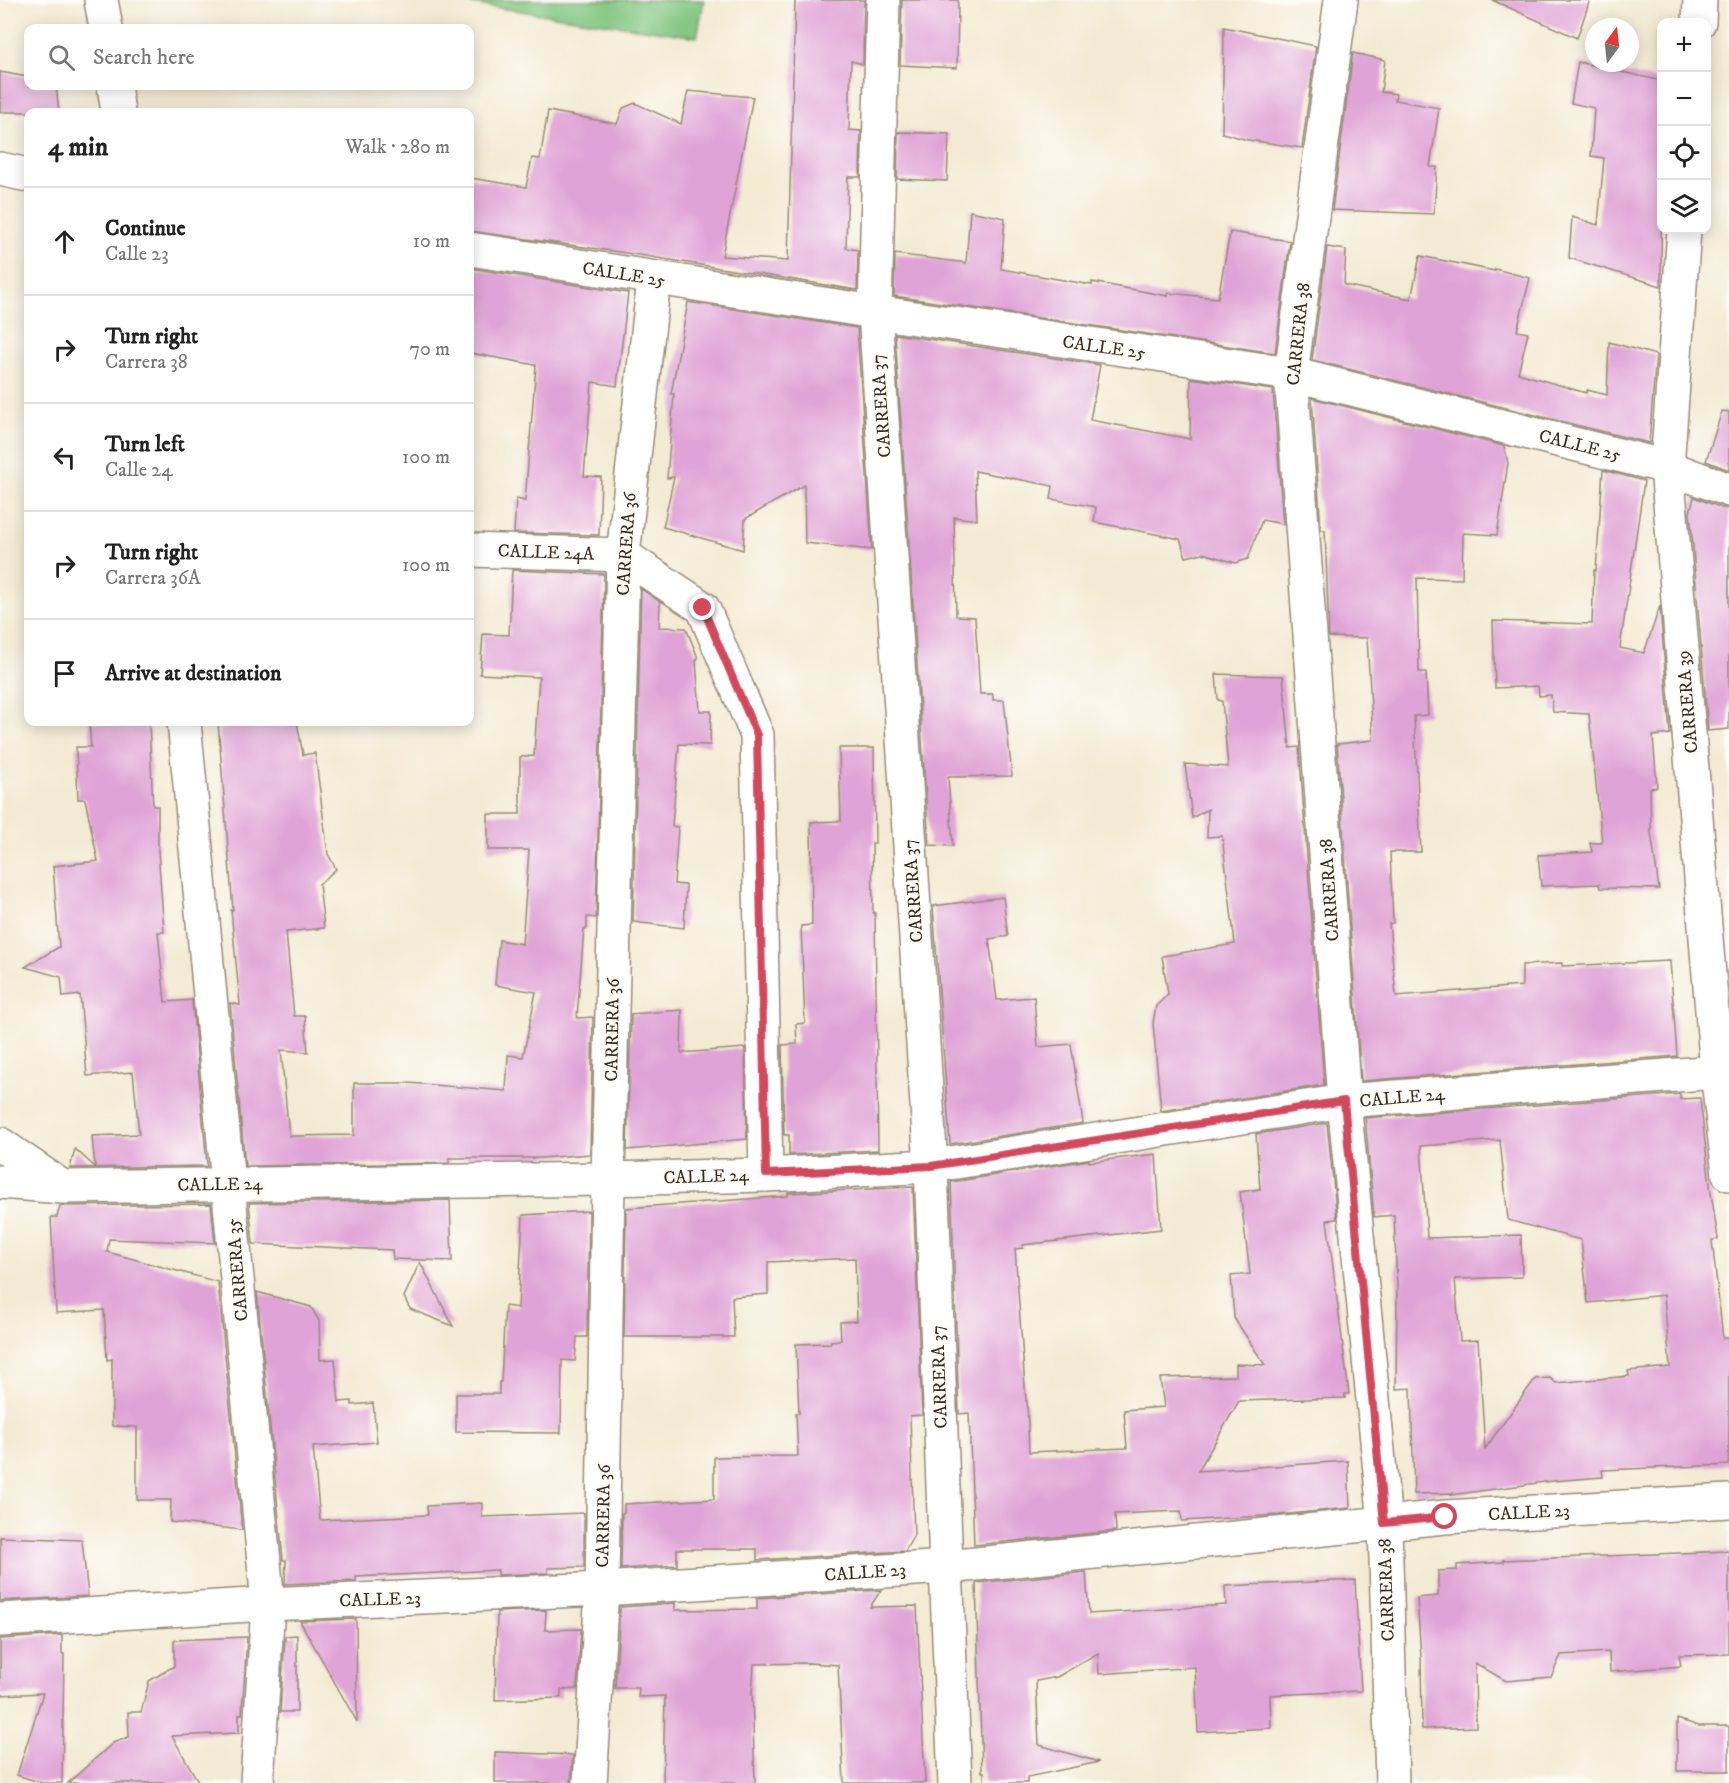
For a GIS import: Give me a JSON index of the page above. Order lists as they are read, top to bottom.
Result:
{
  "streets": {
    "street": [
      "CALLE 25",
      "CARRERA 38",
      "CARRERA 37",
      "CARRERA 36",
      "CALLE 24A",
      "CARRERA 39",
      "CALLE 24",
      "CARRERA 35",
      "CALLE 23"
    ]
  },
  "crossings": [
    ["CALLE 25", "CARRERA 38"],
    ["CALLE 25", "CARRERA 37"],
    ["CALLE 25", "CARRERA 36"],
    ["CALLE 25", "CARRERA 39"],
    ["CARRERA 38", "CALLE 24"],
    ["CARRERA 38", "CALLE 23"],
    ["CARRERA 37", "CALLE 24"],
    ["CARRERA 37", "CALLE 23"],
    ["CARRERA 36", "CALLE 24A"],
    ["CARRERA 36", "CALLE 24"],
    ["CARRERA 36", "CALLE 23"],
    ["CARRERA 39", "CALLE 24"],
    ["CALLE 24", "CARRERA 35"],
    ["CARRERA 35", "CALLE 23"]
  ],
  "north": "top",
  "page": {
    "map_buttons": ["+", "−"],
    "search": "Search here",
    "heading": ["4 min", "Walk · 280 m"],
    "list": [
      ["Continue", "Calle 23", "10 m"],
      ["Turn right", "Carrera 38", "70 m"],
      ["Turn left", "Calle 24", "100 m"],
      ["Turn right", "Carrera 36A", "100 m"],
      "Arrive at destination"
    ]
  }
}
